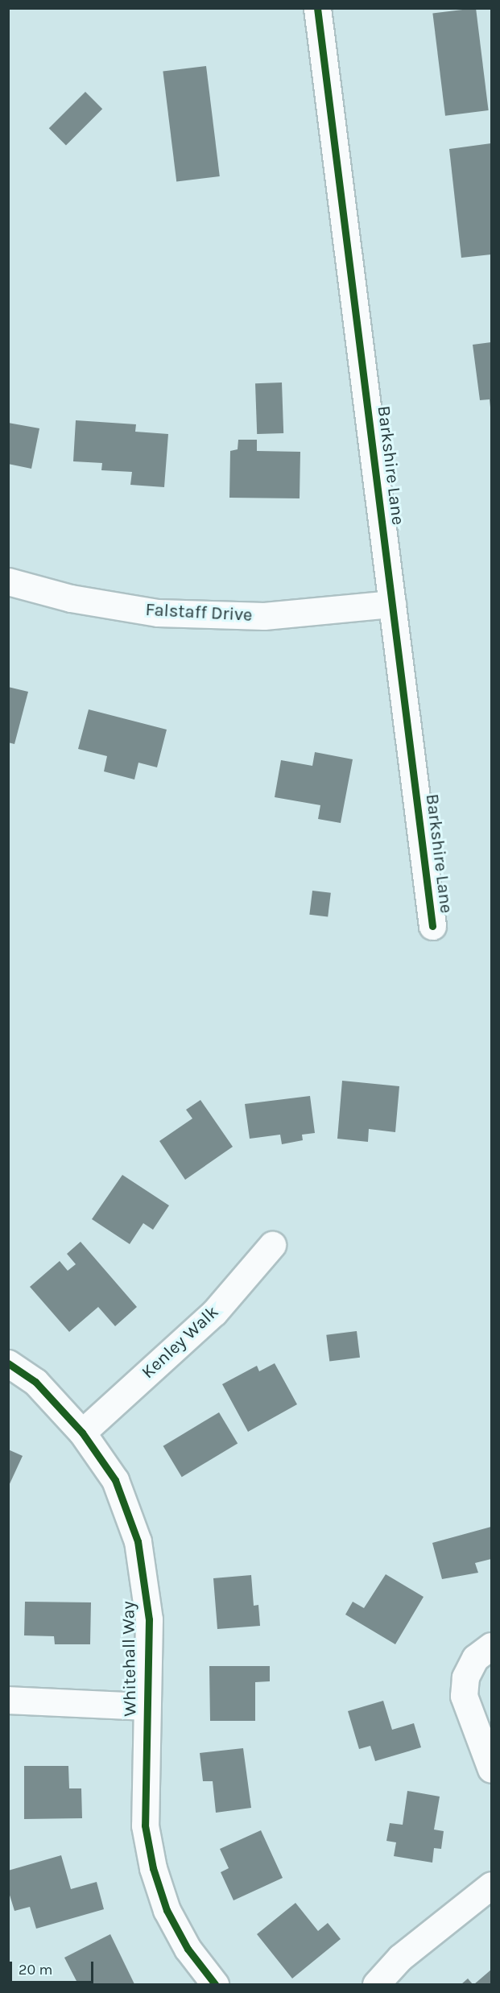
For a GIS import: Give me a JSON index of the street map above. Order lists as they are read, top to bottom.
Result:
{
  "streets": {
    "street": [
      "Barkshire Lane",
      "Falstaff Drive",
      "Kenley Walk",
      "Whitehall Way"
    ]
  },
  "crossings": [
    ["Barkshire Lane", "Falstaff Drive"],
    ["Kenley Walk", "Whitehall Way"]
  ],
  "scale_bar": "20 m"
}
